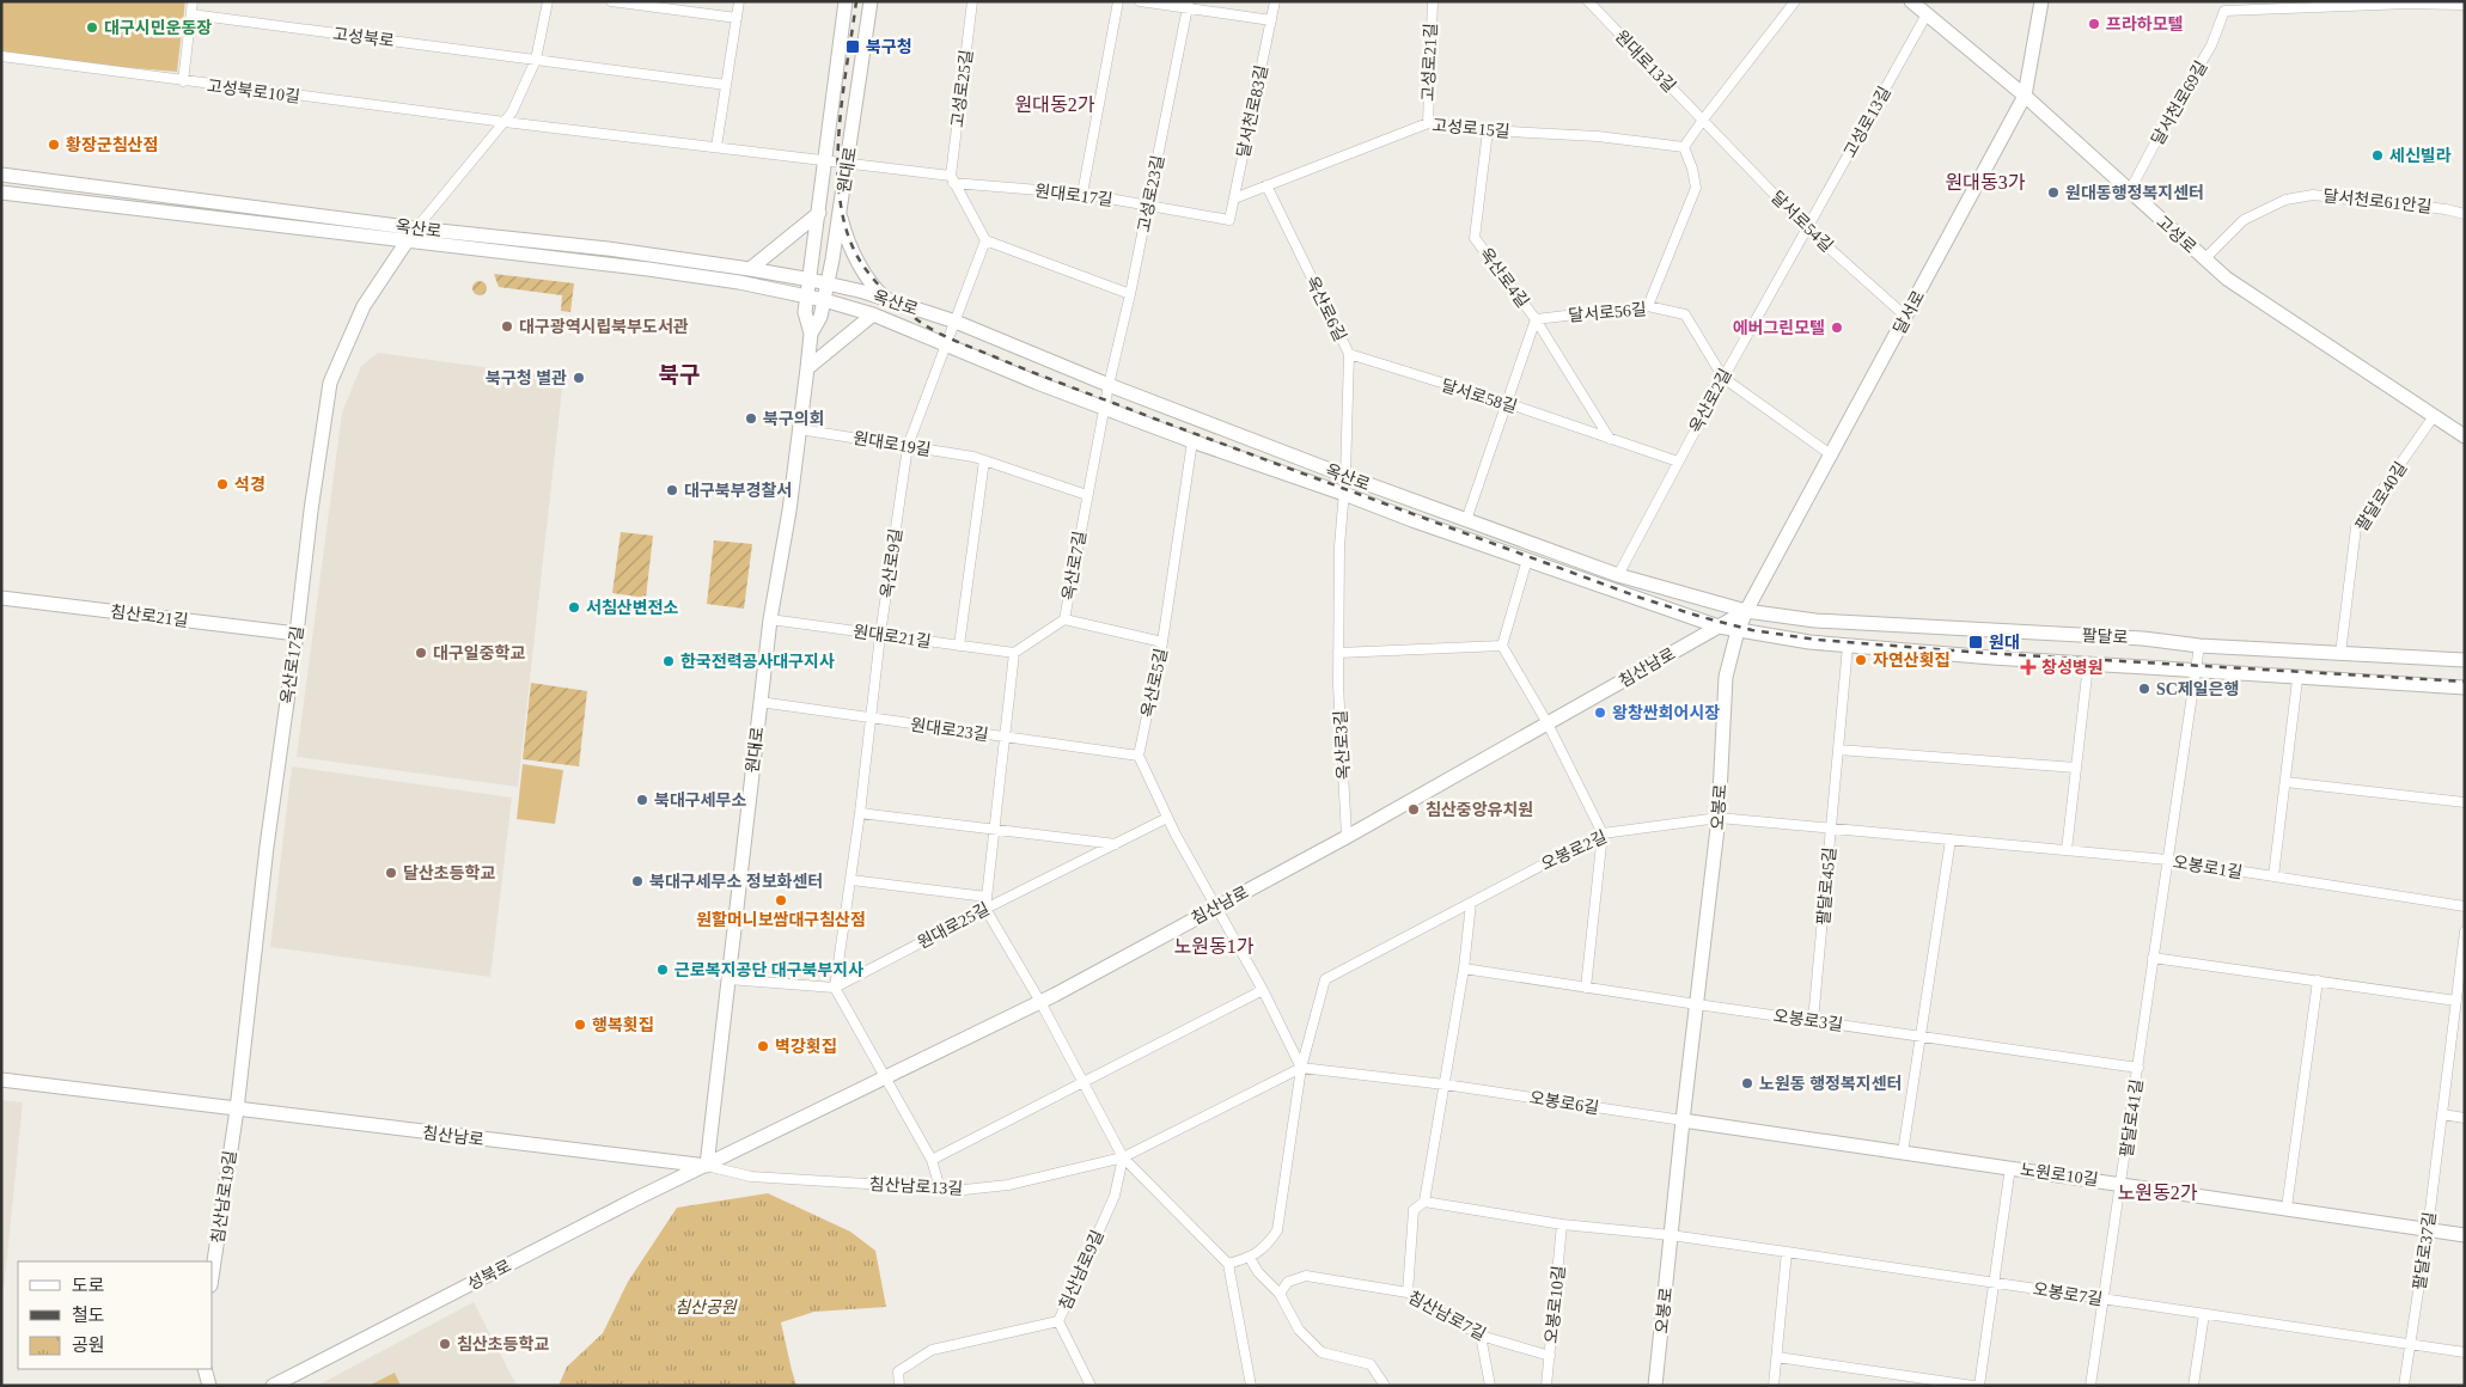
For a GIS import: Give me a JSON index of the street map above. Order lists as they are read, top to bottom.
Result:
{
  "streets": {
    "main road": [
      "원대로",
      "옥산로",
      "고성로",
      "달서로",
      "침산로21길",
      "팔달로",
      "옥산로17길",
      "침산남로",
      "오봉로",
      "노원로10길",
      "침산남로19길",
      "성북로"
    ],
    "street": [
      "고성북로",
      "원대로13길",
      "고성로21길",
      "고성로25길",
      "고성북로10길",
      "달서천로69길",
      "달서천로83길",
      "고성로13길",
      "고성로15길",
      "고성로23길",
      "원대로17길",
      "달서천로61안길",
      "달서로54길",
      "옥산로4길",
      "옥산로6길",
      "달서로56길",
      "달서로58길",
      "옥산로2길",
      "원대로19길",
      "팔달로40길",
      "옥산로9길",
      "옥산로7길",
      "원대로21길",
      "옥산로5길",
      "원대로23길",
      "옥산로3길",
      "오봉로2길",
      "오봉로1길",
      "팔달로45길",
      "원대로25길",
      "오봉로3길",
      "오봉로6길",
      "팔달로41길",
      "침산남로13길",
      "팔달로37길",
      "침산남로9길",
      "오봉로7길",
      "오봉로10길",
      "침산남로7길"
    ]
  },
  "crossings": [
    ["원대로13길", "달서로54길"],
    ["고성로21길", "고성로15길"],
    ["고성로25길", "원대로17길"],
    ["달서천로69길", "고성로"],
    ["달서천로83길", "고성로15길"],
    ["달서천로83길", "원대로17길"],
    ["고성로13길", "달서로54길"],
    ["고성로13길", "고성로"],
    ["고성로13길", "옥산로2길"],
    ["고성로15길", "옥산로4길"],
    ["고성로15길", "옥산로6길"],
    ["원대로", "옥산로"],
    ["원대로", "원대로19길"],
    ["원대로", "원대로21길"],
    ["원대로", "침산남로"],
    ["원대로", "원대로23길"],
    ["원대로", "침산남로13길"],
    ["원대로", "성북로"],
    ["고성로23길", "원대로17길"],
    ["고성로23길", "옥산로"],
    ["고성로23길", "옥산로7길"],
    ["달서천로61안길", "고성로"],
    ["달서로54길", "달서로"],
    ["달서로54길", "옥산로2길"],
    ["옥산로", "옥산로4길"],
    ["옥산로", "옥산로6길"],
    ["옥산로", "달서로"],
    ["옥산로", "옥산로2길"],
    ["옥산로", "옥산로9길"],
    ["옥산로", "옥산로7길"],
    ["옥산로", "팔달로"],
    ["옥산로", "옥산로17길"],
    ["옥산로", "침산남로"],
    ["옥산로", "옥산로5길"],
    ["옥산로", "옥산로3길"],
    ["옥산로", "오봉로"],
    ["옥산로", "팔달로45길"],
    ["옥산로", "팔달로41길"],
    ["고성로", "달서로"],
    ["고성로", "팔달로40길"],
    ["옥산로4길", "달서로56길"],
    ["옥산로4길", "달서로58길"],
    ["옥산로6길", "달서로58길"],
    ["옥산로6길", "옥산로3길"],
    ["달서로56길", "달서로"],
    ["달서로56길", "옥산로2길"],
    ["달서로", "팔달로"],
    ["달서로", "침산남로"],
    ["달서로", "오봉로"],
    ["달서로58길", "옥산로2길"],
    ["원대로19길", "옥산로9길"],
    ["원대로19길", "옥산로7길"],
    ["팔달로40길", "팔달로"],
    ["옥산로9길", "원대로21길"],
    ["옥산로9길", "원대로23길"],
    ["옥산로9길", "원대로25길"],
    ["옥산로7길", "원대로21길"],
    ["침산로21길", "옥산로17길"],
    ["팔달로", "침산남로"],
    ["팔달로", "오봉로"],
    ["팔달로", "오봉로1길"],
    ["팔달로", "팔달로41길"],
    ["옥산로17길", "침산남로"],
    ["옥산로17길", "침산남로19길"],
    ["침산남로", "옥산로3길"],
    ["침산남로", "오봉로"],
    ["침산남로", "침산남로13길"],
    ["침산남로", "침산남로19길"],
    ["침산남로", "성북로"],
    ["옥산로5길", "원대로23길"],
    ["오봉로", "오봉로2길"],
    ["오봉로", "오봉로1길"],
    ["오봉로", "오봉로3길"],
    ["오봉로", "오봉로6길"],
    ["오봉로", "노원로10길"],
    ["오봉로", "오봉로7길"],
    ["오봉로2길", "오봉로1길"],
    ["오봉로2길", "오봉로6길"],
    ["오봉로2길", "침산남로13길"],
    ["오봉로1길", "팔달로45길"],
    ["오봉로1길", "팔달로41길"],
    ["팔달로45길", "오봉로3길"],
    ["오봉로3길", "팔달로41길"],
    ["오봉로6길", "노원로10길"],
    ["오봉로6길", "침산남로13길"],
    ["팔달로41길", "노원로10길"],
    ["팔달로41길", "오봉로7길"],
    ["노원로10길", "팔달로37길"],
    ["침산남로13길", "침산남로9길"],
    ["침산남로13길", "성북로"],
    ["팔달로37길", "오봉로7길"],
    ["오봉로10길", "침산남로7길"]
  ],
  "districts": [
    "원대동2가",
    "원대동3가",
    "북구",
    "노원동1가",
    "노원동2가"
  ],
  "parks": ["침산공원"],
  "places": {
    "other": [
      "프라하모텔",
      "대구시민운동장",
      "황장군침산점",
      "세신빌라",
      "원대동행정복지센터",
      "대구광역시립북부도서관",
      "에버그린모텔",
      "북구청 별관",
      "북구의회",
      "석경",
      "대구북부경찰서",
      "서침산변전소",
      "대구일중학교",
      "자연산횟집",
      "한국전력공사대구지사",
      "SC제일은행",
      "왕창싼회어시장",
      "북대구세무소",
      "침산중앙유치원",
      "달산초등학교",
      "북대구세무소 정보화센터",
      "원할머니보쌈대구침산점",
      "근로복지공단 대구북부지사",
      "행복횟집",
      "벽강횟집",
      "노원동 행정복지센터",
      "침산초등학교"
    ],
    "transit": ["북구청", "원대"],
    "health": ["창성병원"]
  },
  "legend": ["도로", "철도", "공원"]
}
